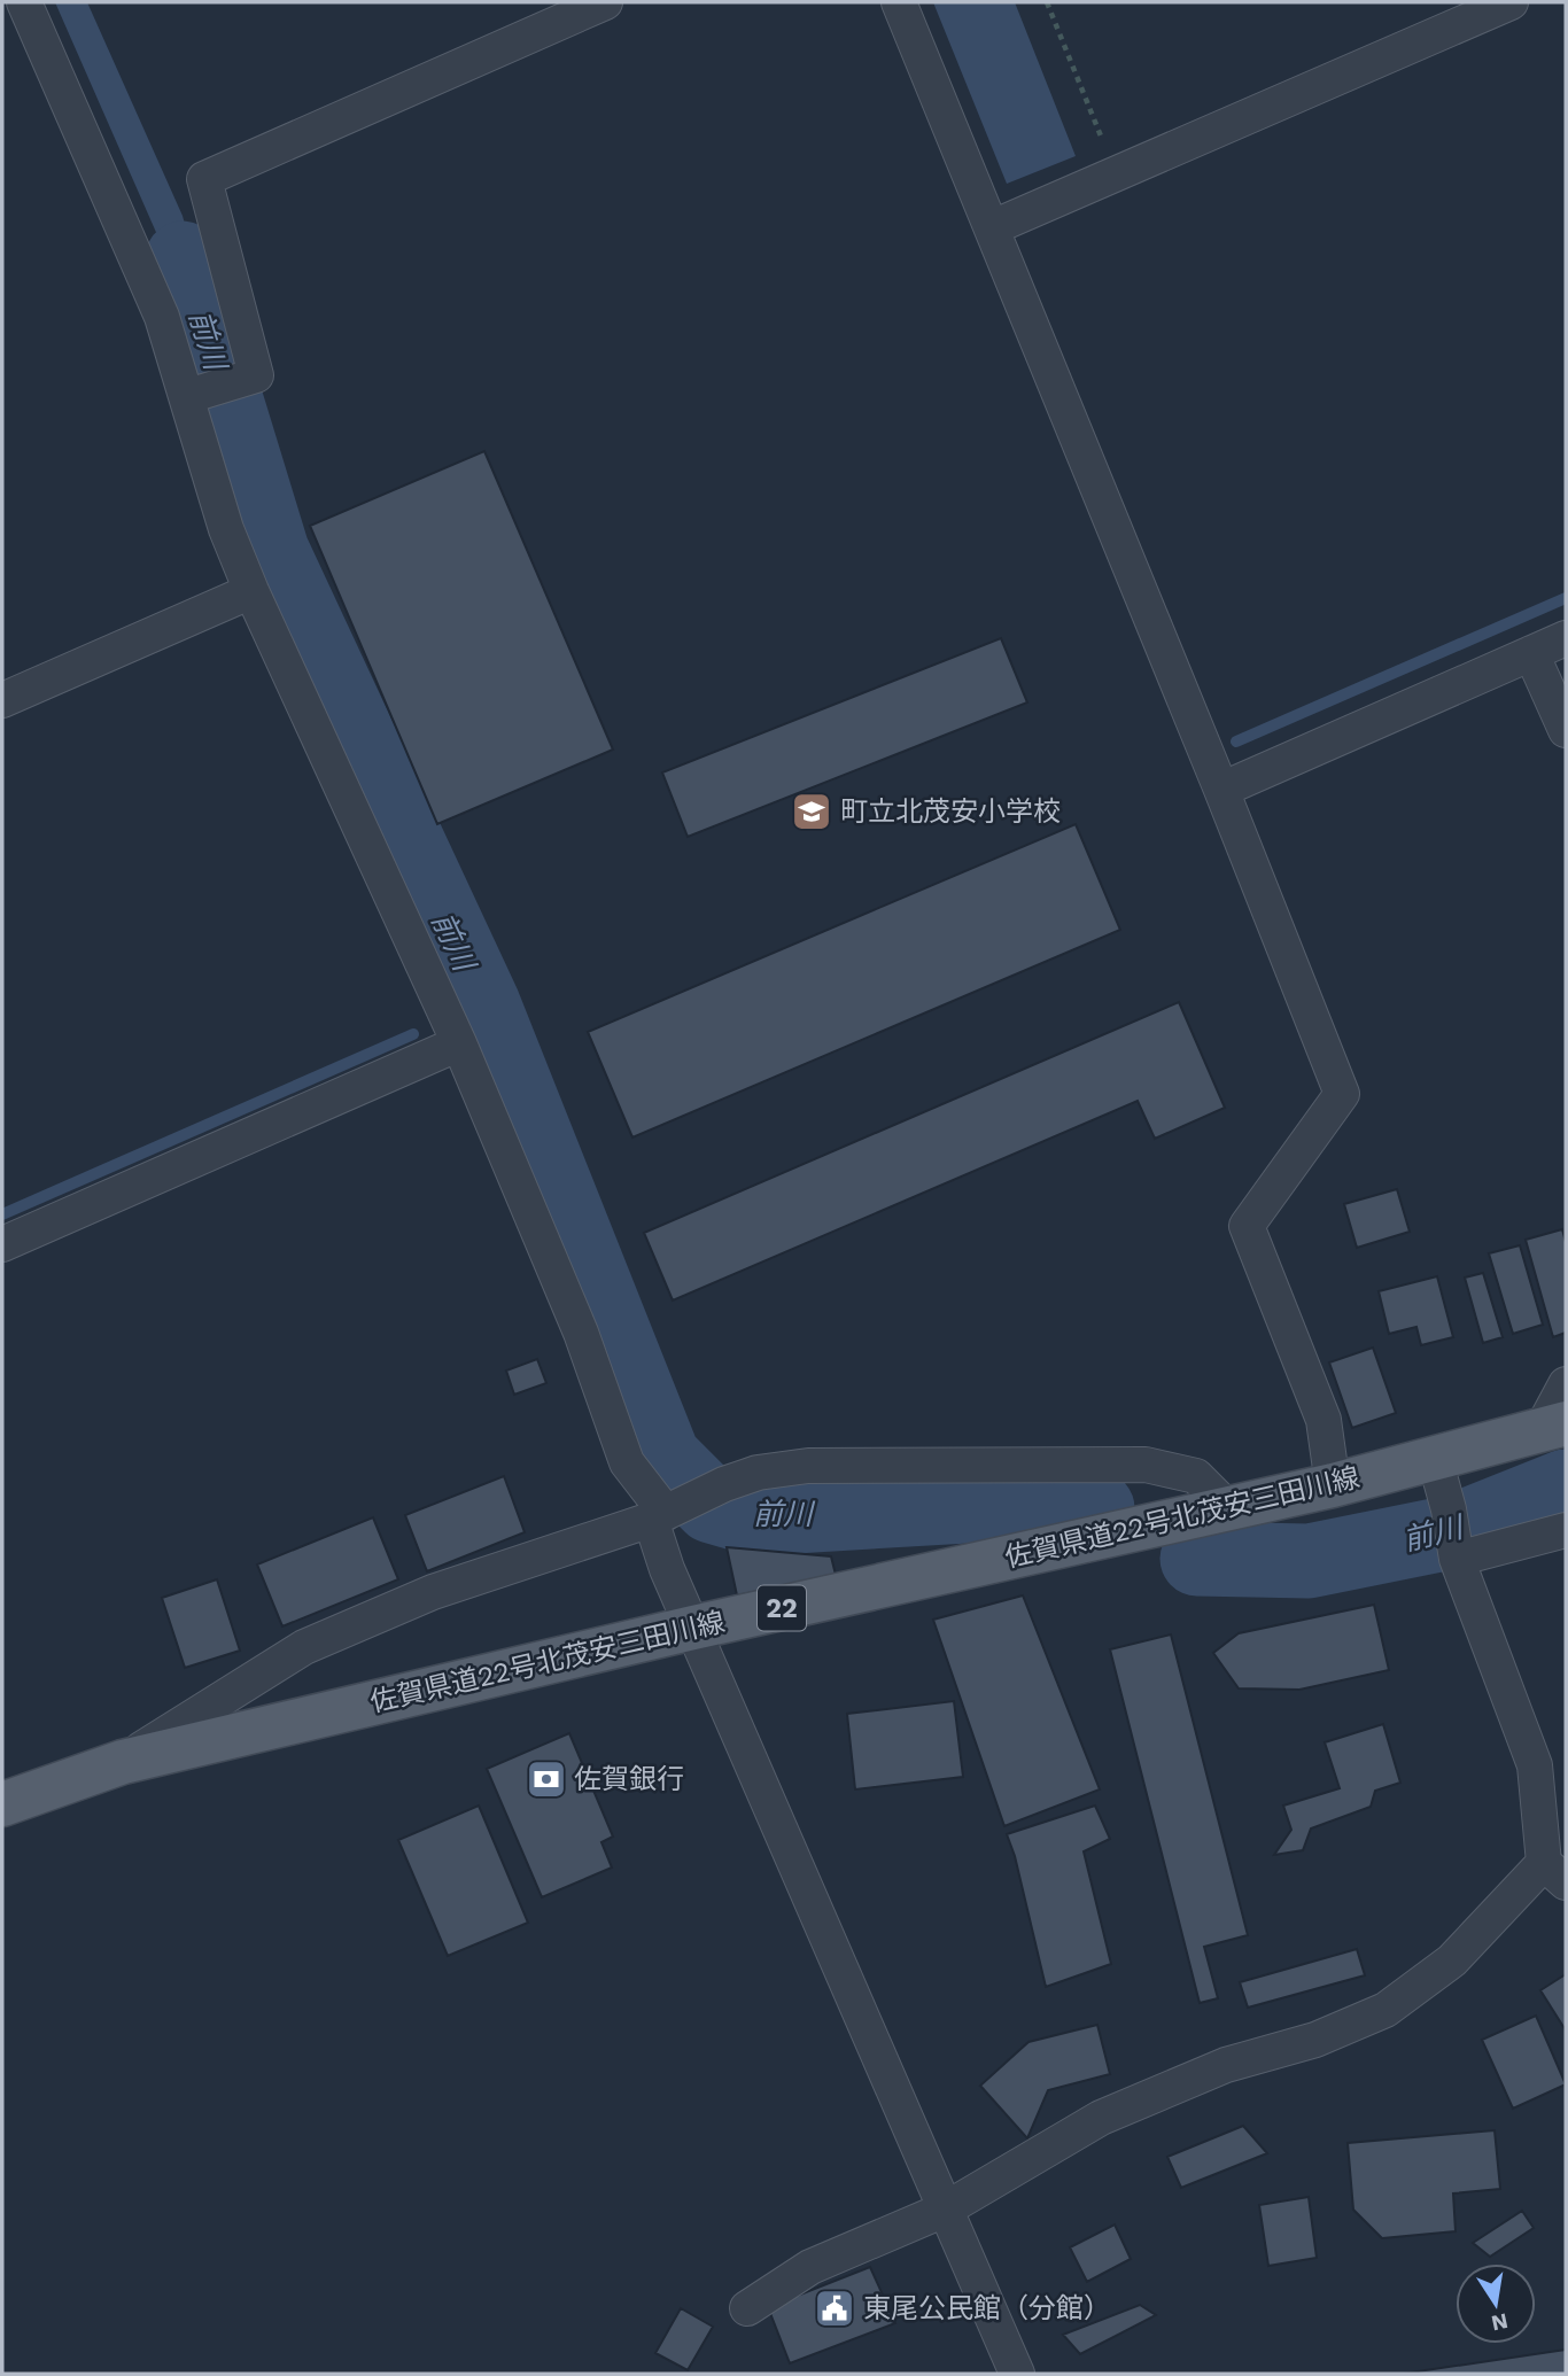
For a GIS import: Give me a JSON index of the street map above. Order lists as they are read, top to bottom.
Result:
{
  "streets": {
    "main road": ["佐賀県道22号北茂安三田川線", "22"]
  },
  "water": ["前川"],
  "places": {
    "school or university": ["町立北茂安小学校"],
    "bank": ["佐賀銀行"],
    "public building": ["東尾公民館（分館）"]
  },
  "north": "bottom"
}
